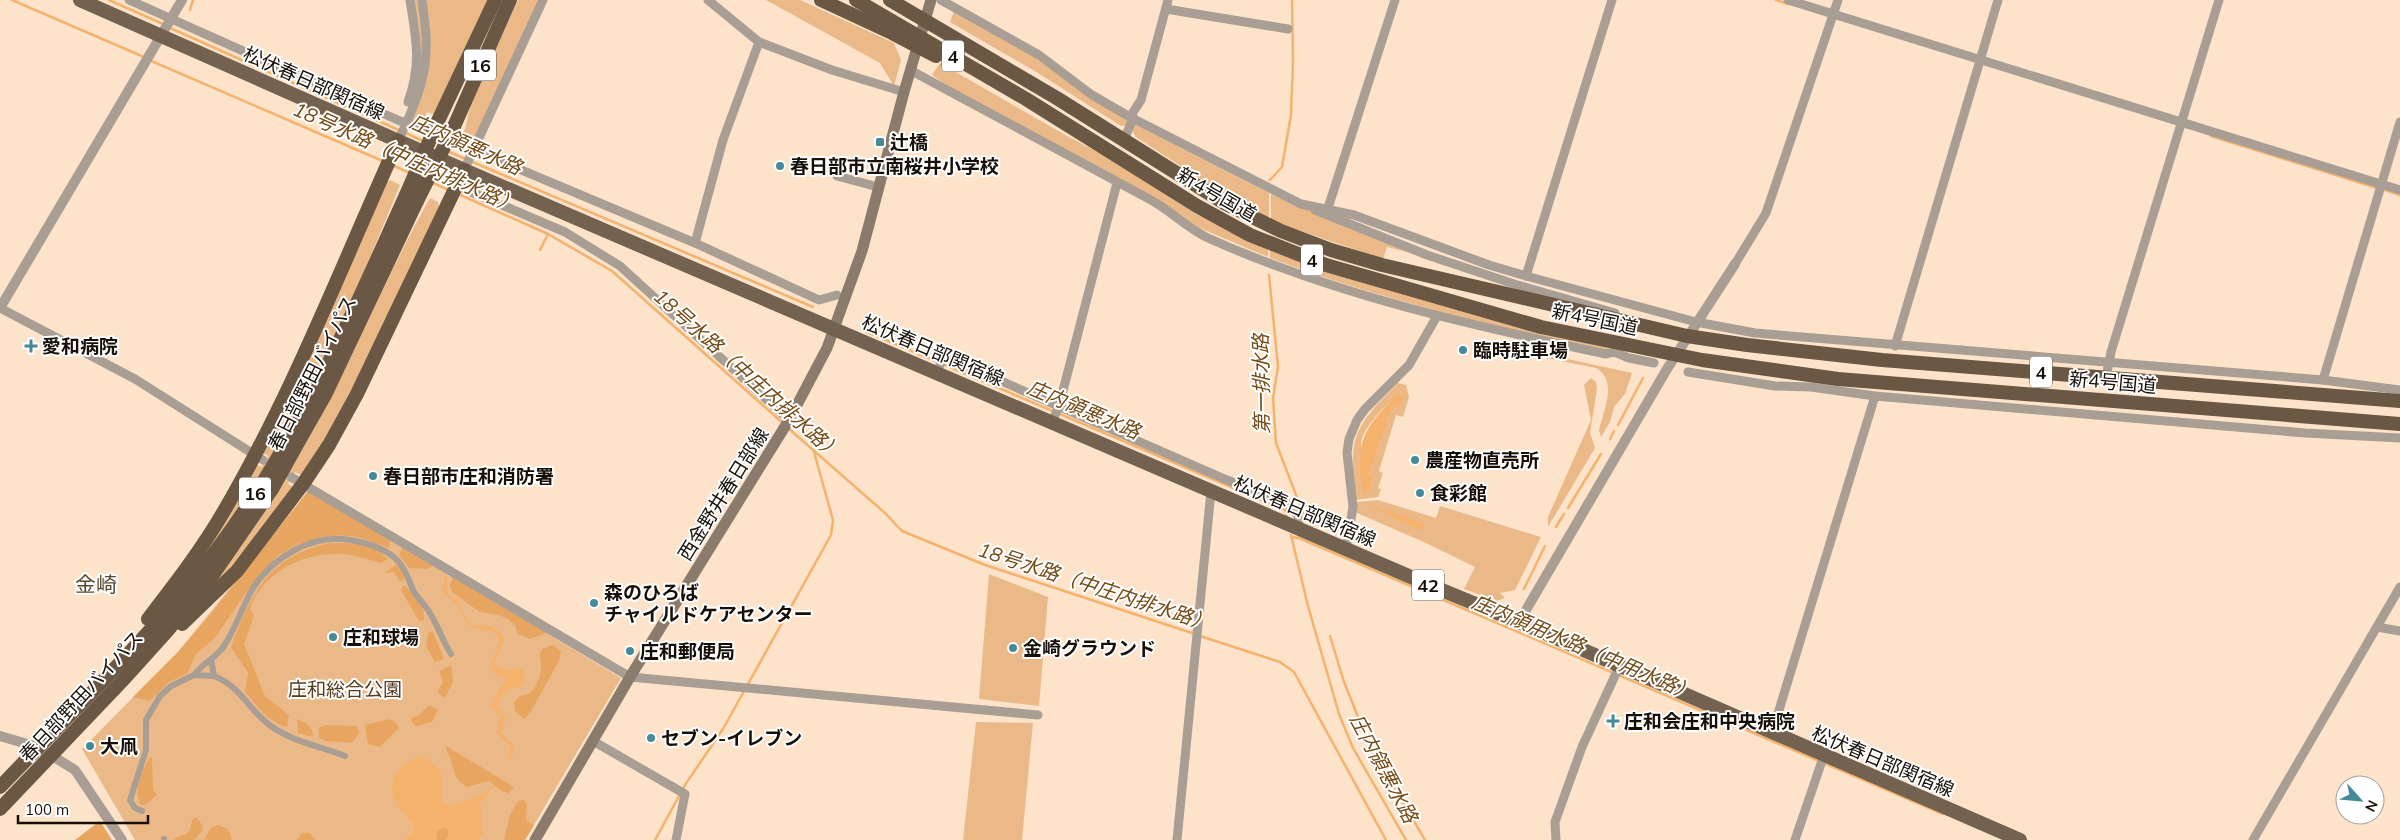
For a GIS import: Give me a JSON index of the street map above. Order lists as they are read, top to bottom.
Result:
{
  "streets": {
    "highway": [
      "4",
      "16",
      "新4号国道",
      "春日部野田バイパス"
    ],
    "main road": ["松伏春日部関宿線", "西金野井春日部線", "42"]
  },
  "crossings": [
    ["4", "新4号国道"],
    ["4", "西金野井春日部線"],
    ["16", "松伏春日部関宿線"],
    ["16", "春日部野田バイパス"],
    ["松伏春日部関宿線", "西金野井春日部線"],
    ["新4号国道", "西金野井春日部線"]
  ],
  "districts": ["金崎"],
  "water": [
    "庄内領悪水路",
    "18号水路（中庄内排水路）",
    "第一排水路",
    "庄内領用水路（中用水路）"
  ],
  "parks": ["庄和総合公園"],
  "places": {
    "transit": ["辻橋"],
    "other": [
      "春日部市立南桜井小学校",
      "臨時駐車場",
      "農産物直売所",
      "春日部市庄和消防署",
      "食彩館",
      "森のひろば チャイルドケアセンター",
      "庄和球場",
      "金崎グラウンド",
      "庄和郵便局",
      "セブン-イレブン",
      "大凧"
    ],
    "health": ["愛和病院", "庄和会庄和中央病院"]
  },
  "scale_bar": "100 m",
  "north": "bottom right"
}
